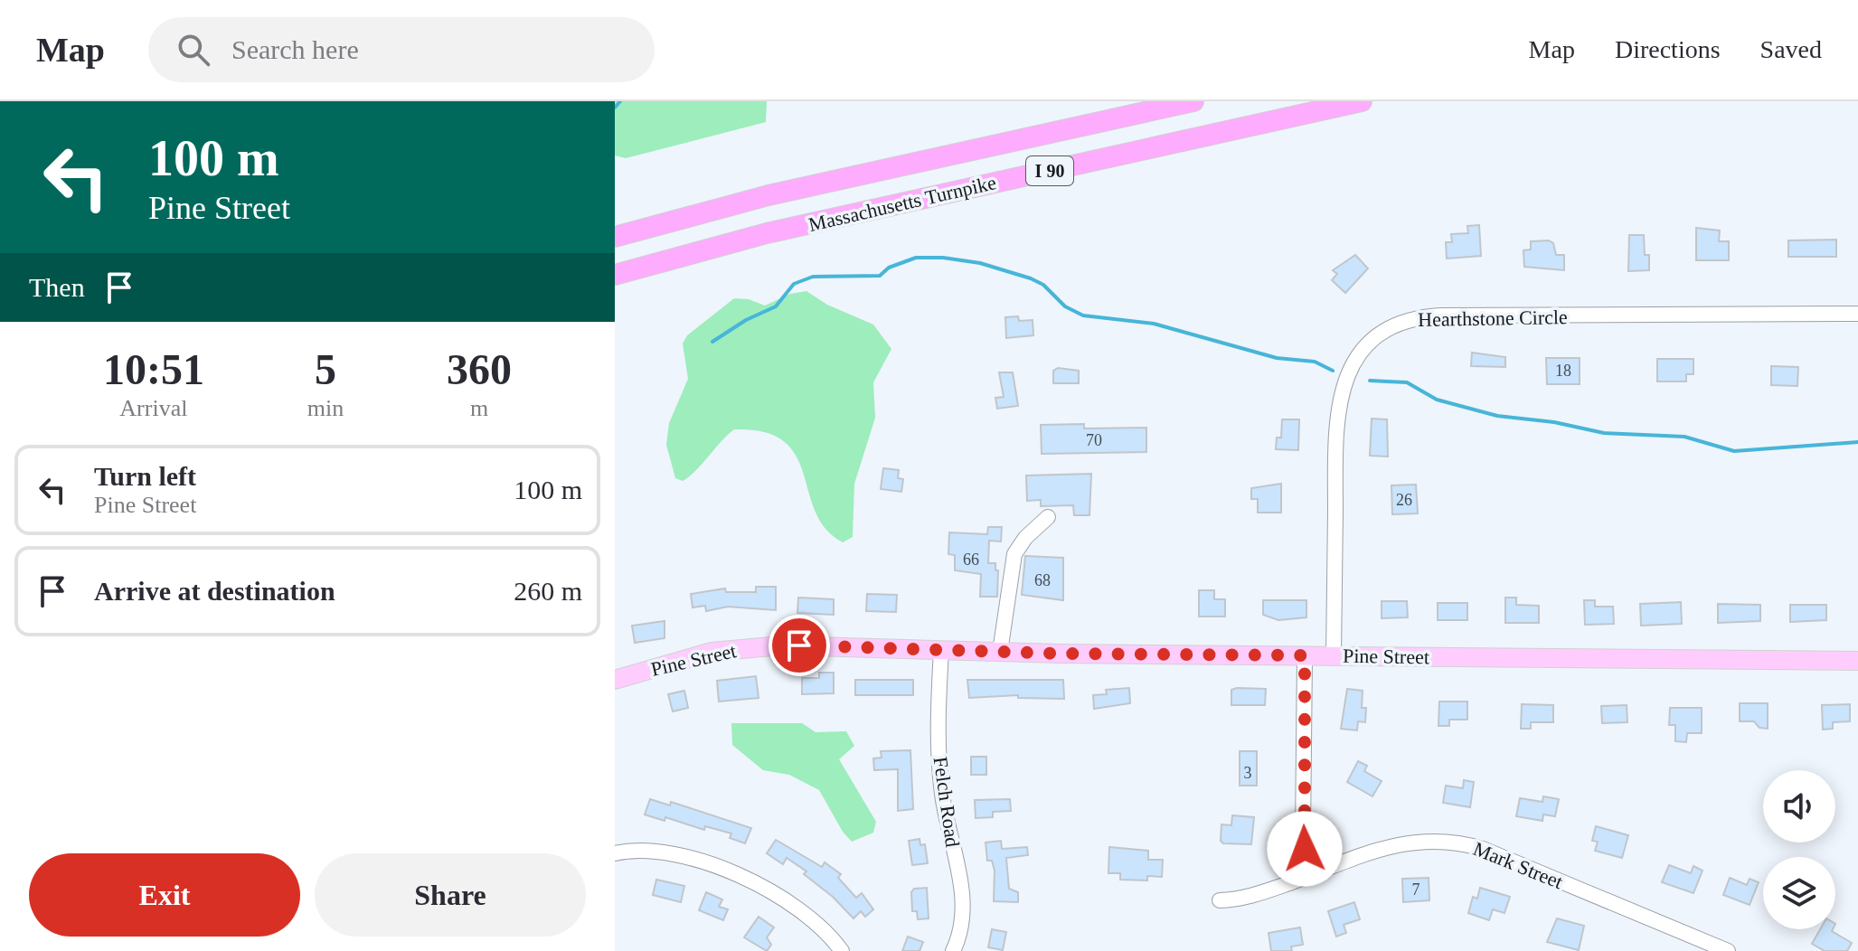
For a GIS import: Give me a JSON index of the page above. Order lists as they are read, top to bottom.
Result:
{
  "streets": {
    "highway": ["I 90", "Massachusetts Turnpike"],
    "main road": ["Pine Street"],
    "street": ["Hearthstone Circle", "Felch Road", "Mark Street"]
  },
  "crossings": [
    ["Hearthstone Circle", "Pine Street"],
    ["Pine Street", "Felch Road"]
  ],
  "house_numbers": [
    "18",
    "70",
    "26",
    "66",
    "68",
    "3",
    "7"
  ],
  "page": {
    "header": "Map",
    "search": "Search here",
    "nav": ["Map", "Directions", "Saved"],
    "turn": ["100 m", "Pine Street"],
    "then": "Then",
    "eta": [
      "10:51",
      "Arrival",
      "5",
      "min",
      "360",
      "m"
    ],
    "list": [
      {
        "name": "Turn left",
        "note": "Pine Street",
        "value": "100 m"
      },
      {
        "name": "Arrive at destination",
        "value": "260 m"
      }
    ],
    "buttons": ["Exit", "Share"]
  }
}
